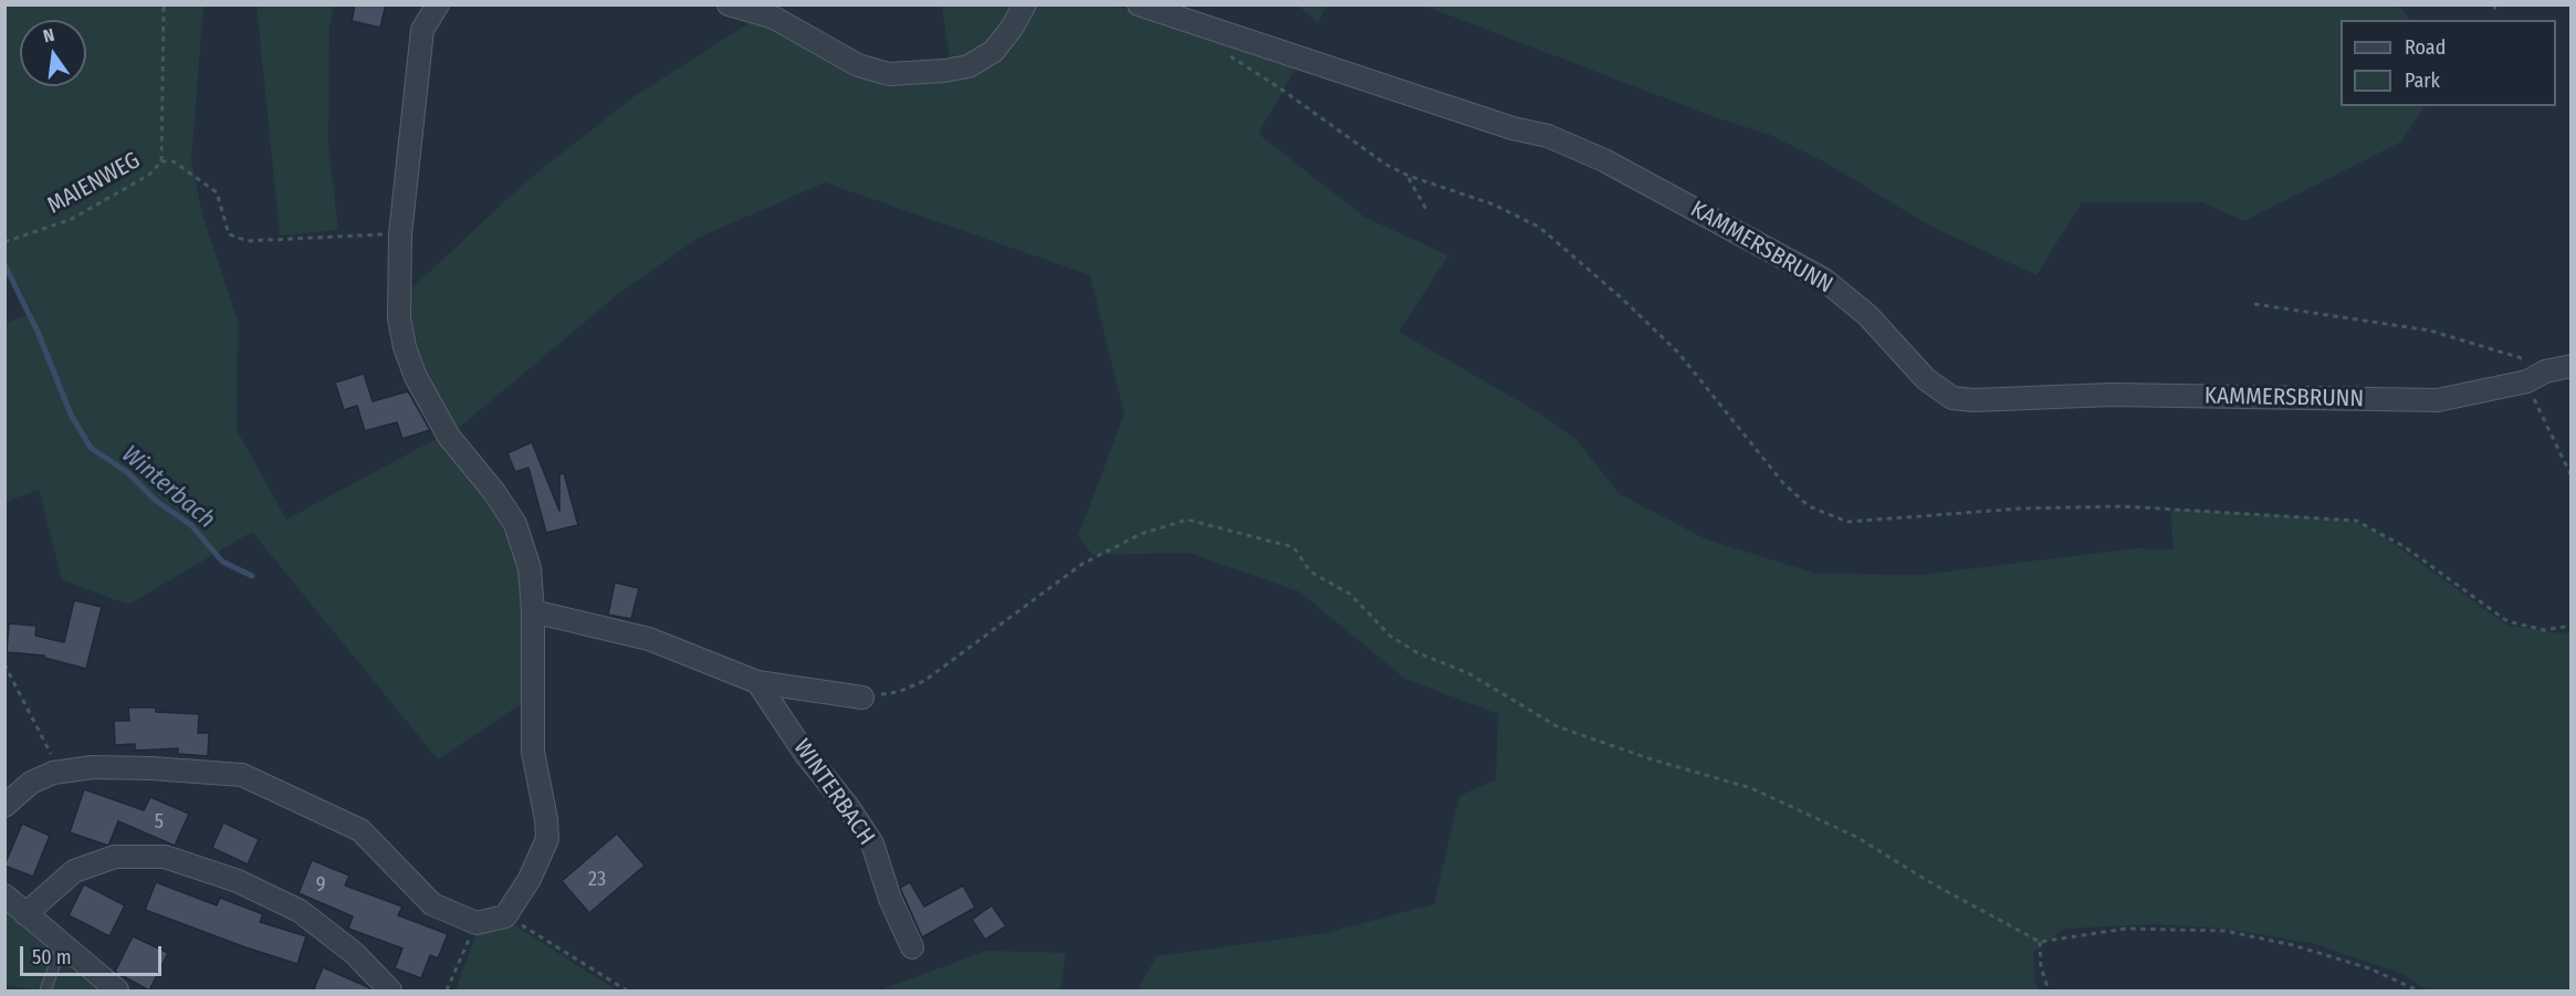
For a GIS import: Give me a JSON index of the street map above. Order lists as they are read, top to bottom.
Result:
{
  "streets": {
    "street": ["KAMMERSBRUNN", "WINTERBACH"],
    "path": ["MAIENWEG"]
  },
  "water": ["Winterbach"],
  "house_numbers": ["5", "23", "9"],
  "legend": ["Road", "Park"],
  "scale_bar": "50 m",
  "north": "top"
}
